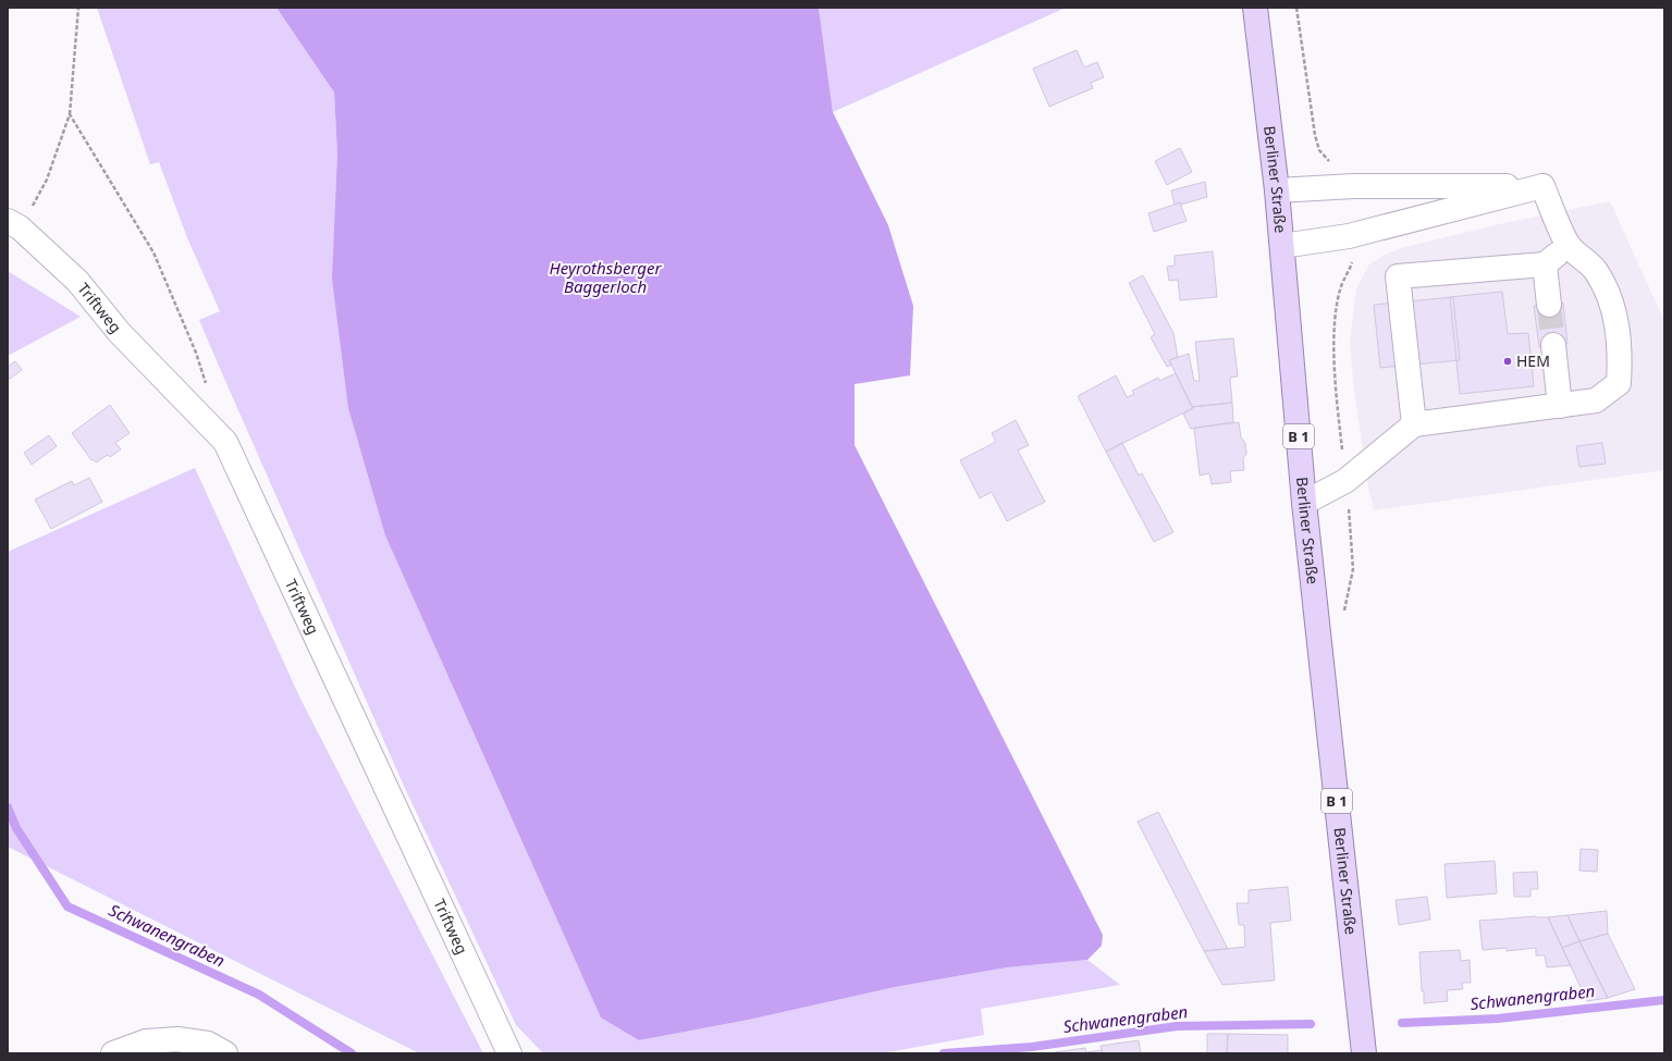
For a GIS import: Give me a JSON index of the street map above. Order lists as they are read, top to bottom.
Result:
{
  "streets": {
    "main road": ["Berliner Straße", "B 1"],
    "lane": ["Triftweg"]
  },
  "water": ["Heyrothsberger Baggerloch", "Schwanengraben"],
  "places": ["HEM"]
}
